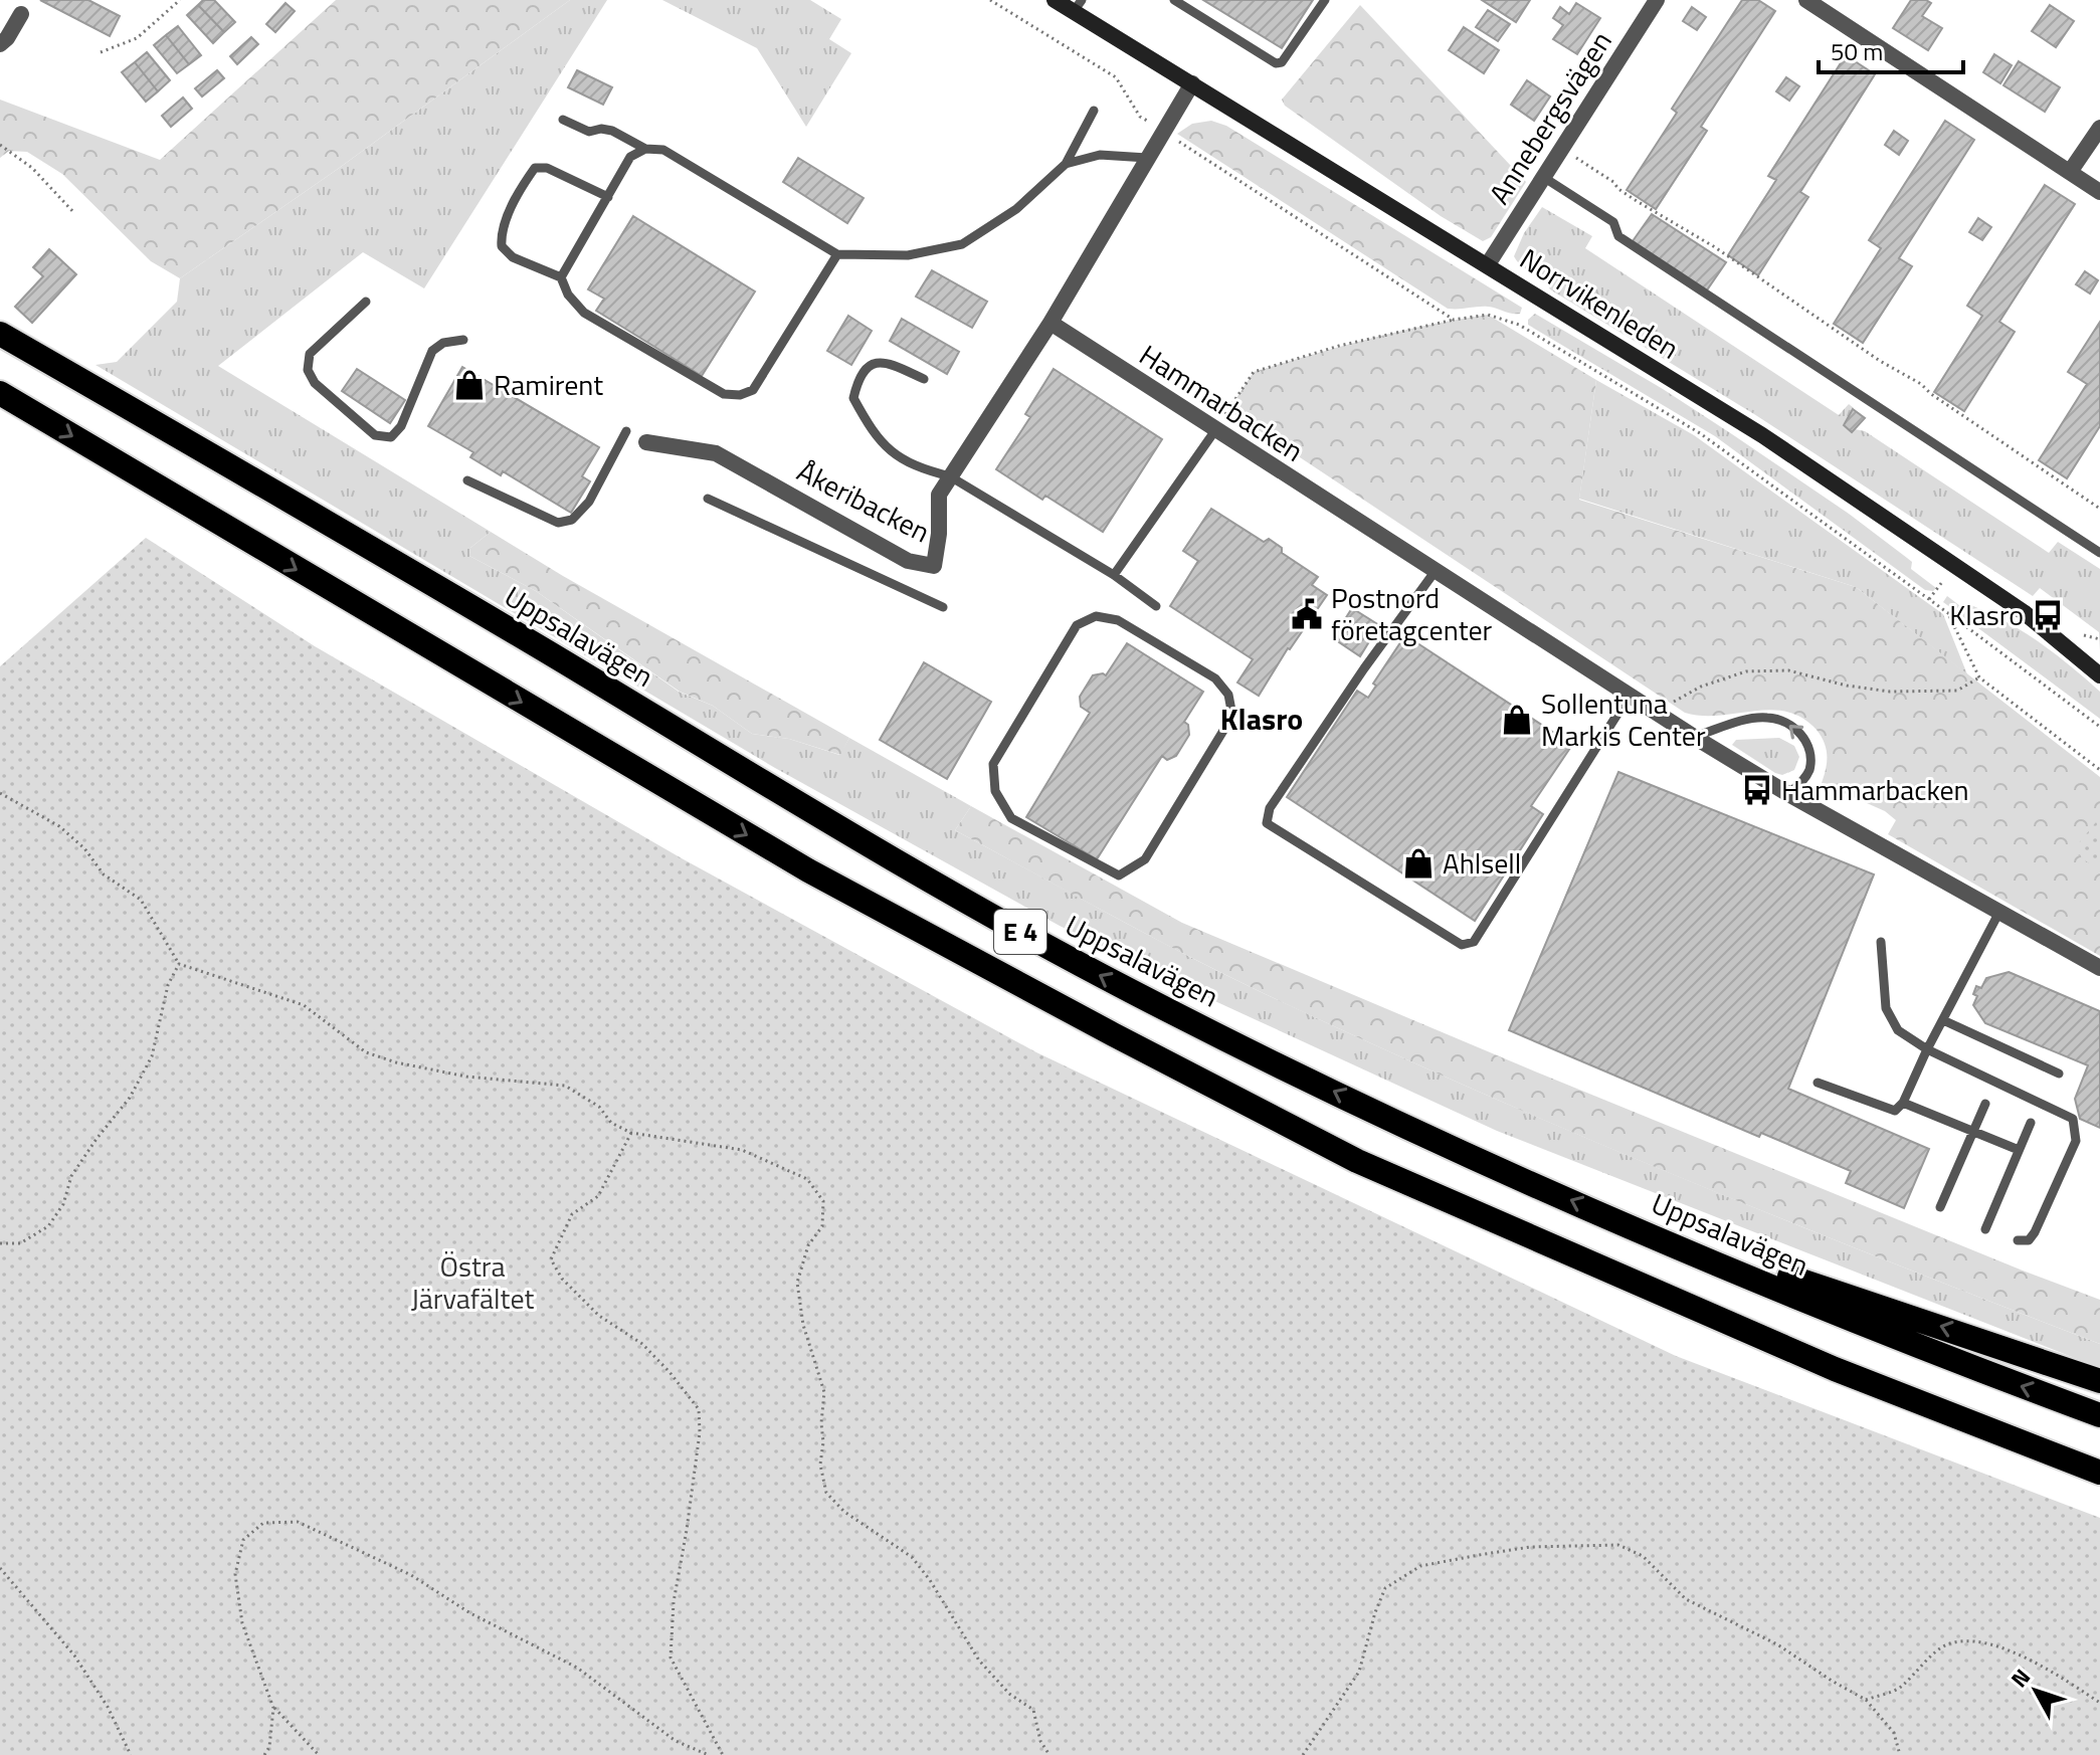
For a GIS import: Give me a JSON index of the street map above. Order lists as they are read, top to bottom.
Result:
{
  "streets": {
    "highway": ["Uppsalavägen", "E 4"],
    "main road": ["Norrvikenleden"],
    "street": ["Annebergsvägen", "Hammarbacken", "Åkeribacken"]
  },
  "crossings": [
    ["Annebergsvägen", "Norrvikenleden"],
    ["Hammarbacken", "Åkeribacken"]
  ],
  "districts": ["Klasro"],
  "parks": ["Östra Järvafältet"],
  "places": {
    "shop": ["Ramirent", "Sollentuna Markis Center", "Ahlsell"],
    "public building": ["Postnord företagcenter"],
    "bus stop": ["Klasro", "Hammarbacken"]
  },
  "scale_bar": "50 m",
  "north": "top left"
}
